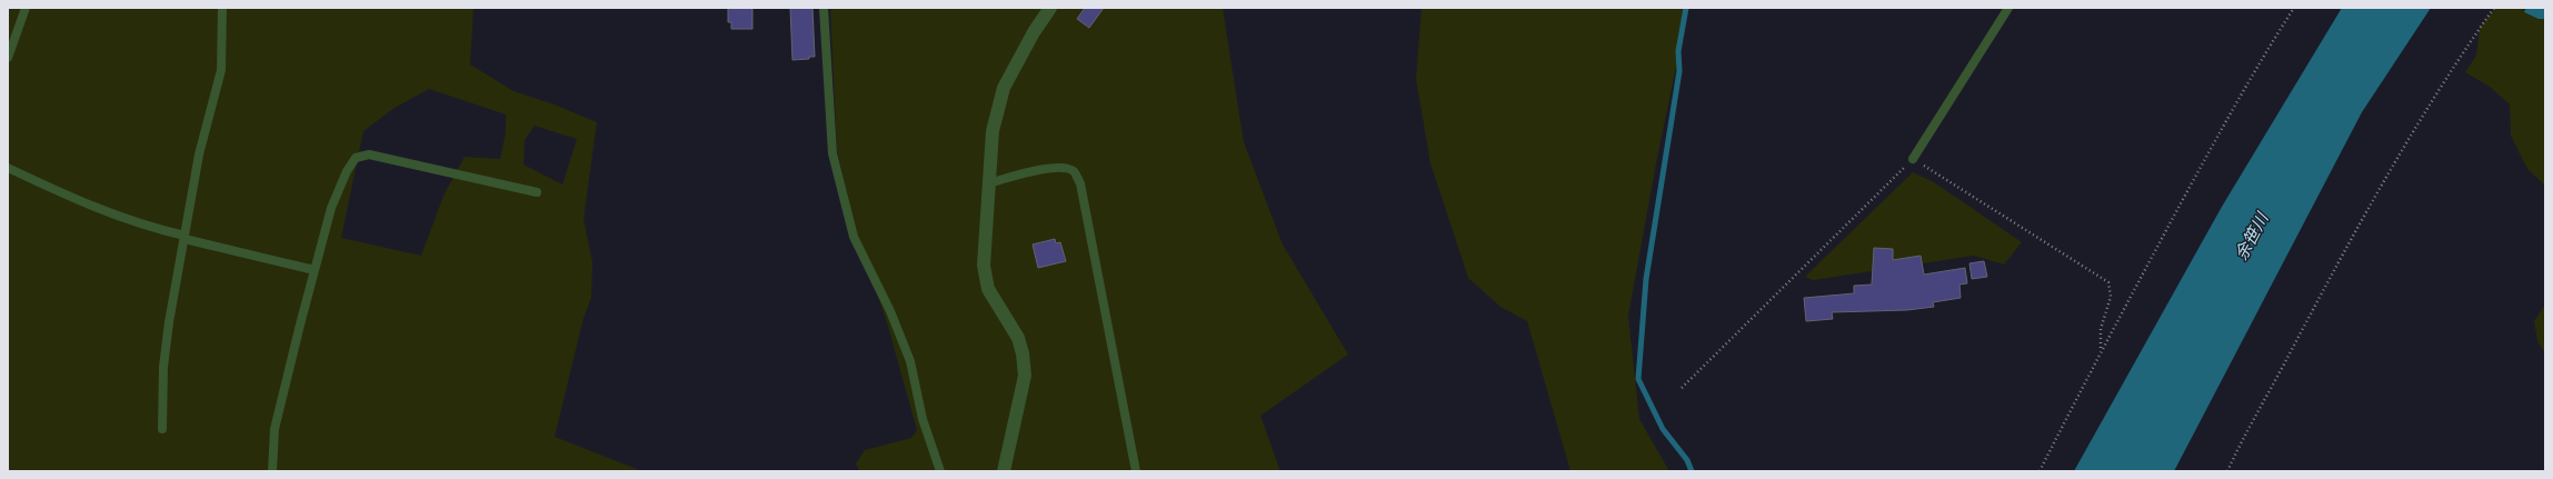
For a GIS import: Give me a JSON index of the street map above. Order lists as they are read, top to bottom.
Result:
{
  "water": ["余笹川"]
}
